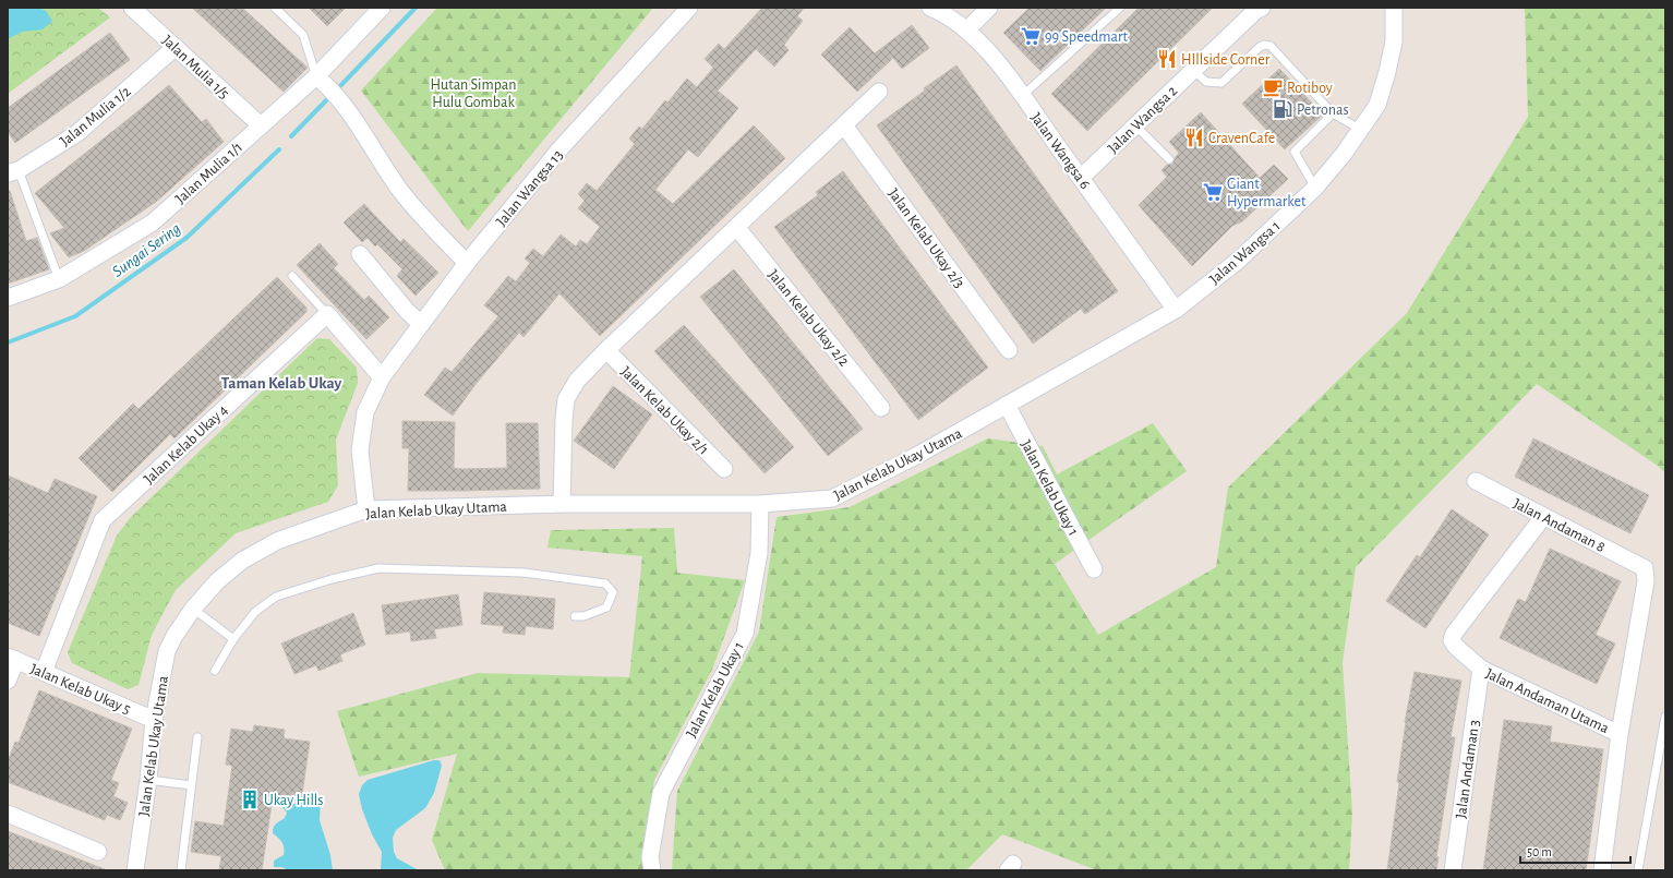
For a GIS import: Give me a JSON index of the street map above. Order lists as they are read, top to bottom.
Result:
{
  "streets": {
    "street": [
      "Jalan Mulia 1/5",
      "Jalan Mulia 1/2",
      "Jalan Wangsa 2",
      "Jalan Wangsa 6",
      "Jalan Mulia 1/1",
      "Jalan Wangsa 13",
      "Jalan Kelab Ukay 2/3",
      "Jalan Wangsa 1",
      "Jalan Kelab Ukay 2/2",
      "Jalan Kelab Ukay 2/1",
      "Jalan Kelab Ukay 4",
      "Jalan Kelab Ukay Utama",
      "Jalan Kelab Ukay 1",
      "Jalan Andaman 8",
      "Jalan Kelab Ukay 5",
      "Jalan Andaman Utama",
      "Jalan Andaman 3"
    ]
  },
  "crossings": [
    ["Jalan Mulia 1/5", "Jalan Mulia 1/2"],
    ["Jalan Mulia 1/5", "Jalan Mulia 1/1"],
    ["Jalan Wangsa 2", "Jalan Wangsa 6"],
    ["Jalan Wangsa 6", "Jalan Wangsa 1"],
    ["Jalan Wangsa 6", "Jalan Kelab Ukay Utama"],
    ["Jalan Wangsa 13", "Jalan Kelab Ukay Utama"],
    ["Jalan Wangsa 1", "Jalan Kelab Ukay Utama"],
    ["Jalan Kelab Ukay 4", "Jalan Kelab Ukay 5"],
    ["Jalan Kelab Ukay Utama", "Jalan Kelab Ukay 1"],
    ["Jalan Kelab Ukay Utama", "Jalan Kelab Ukay 5"],
    ["Jalan Andaman 8", "Jalan Andaman Utama"],
    ["Jalan Andaman Utama", "Jalan Andaman 3"]
  ],
  "districts": ["Taman Kelab Ukay"],
  "water": ["Sungai Sering"],
  "parks": ["Hutan Simpan Hulu Gombak"],
  "places": {
    "supermarket": ["99 Speedmart", "Giant Hypermarket"],
    "restaurant": ["HIllside Corner", "CravenCafe"],
    "cafe": ["Rotiboy"],
    "fuel station": ["Petronas"],
    "building": ["Ukay Hills"]
  },
  "scale_bar": "50 m"
}
